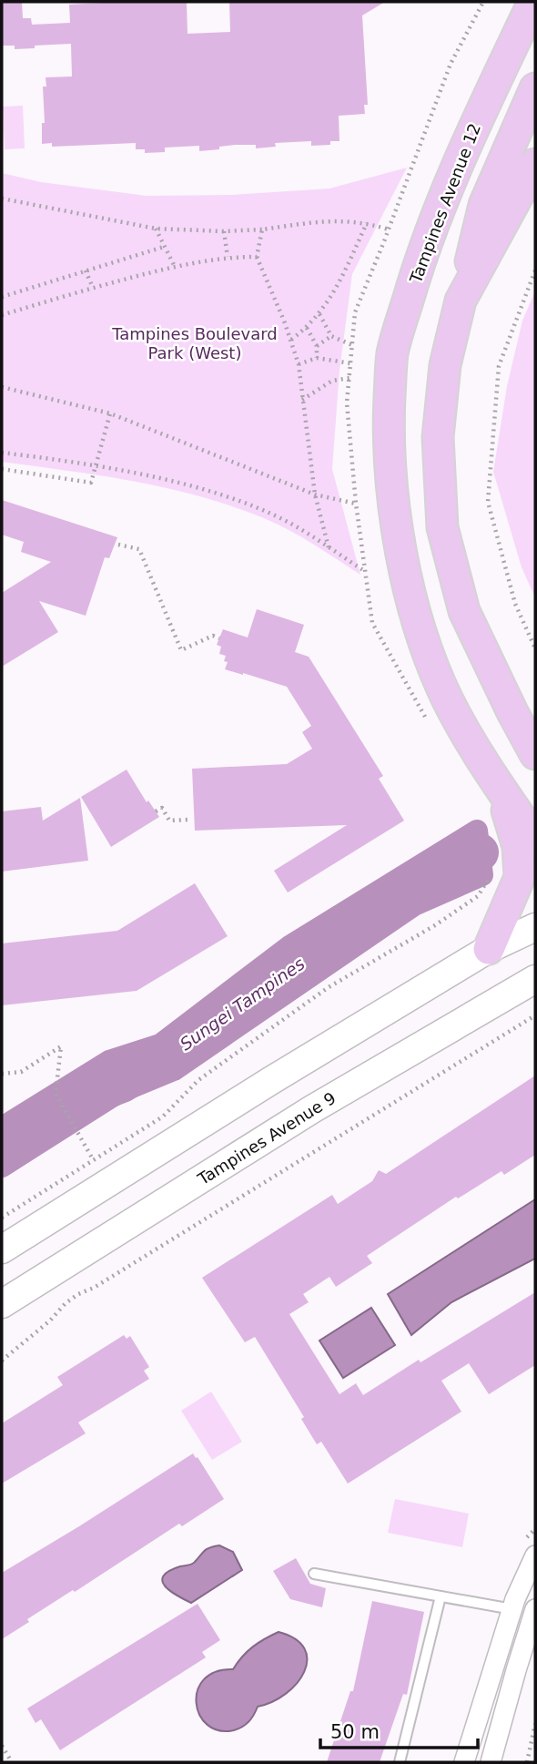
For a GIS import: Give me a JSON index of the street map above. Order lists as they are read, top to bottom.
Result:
{
  "streets": {
    "main road": ["Tampines Avenue 12", "Tampines Avenue 9"]
  },
  "water": ["Sungei Tampines"],
  "parks": ["Tampines Boulevard Park (West)"],
  "scale_bar": "50 m"
}
